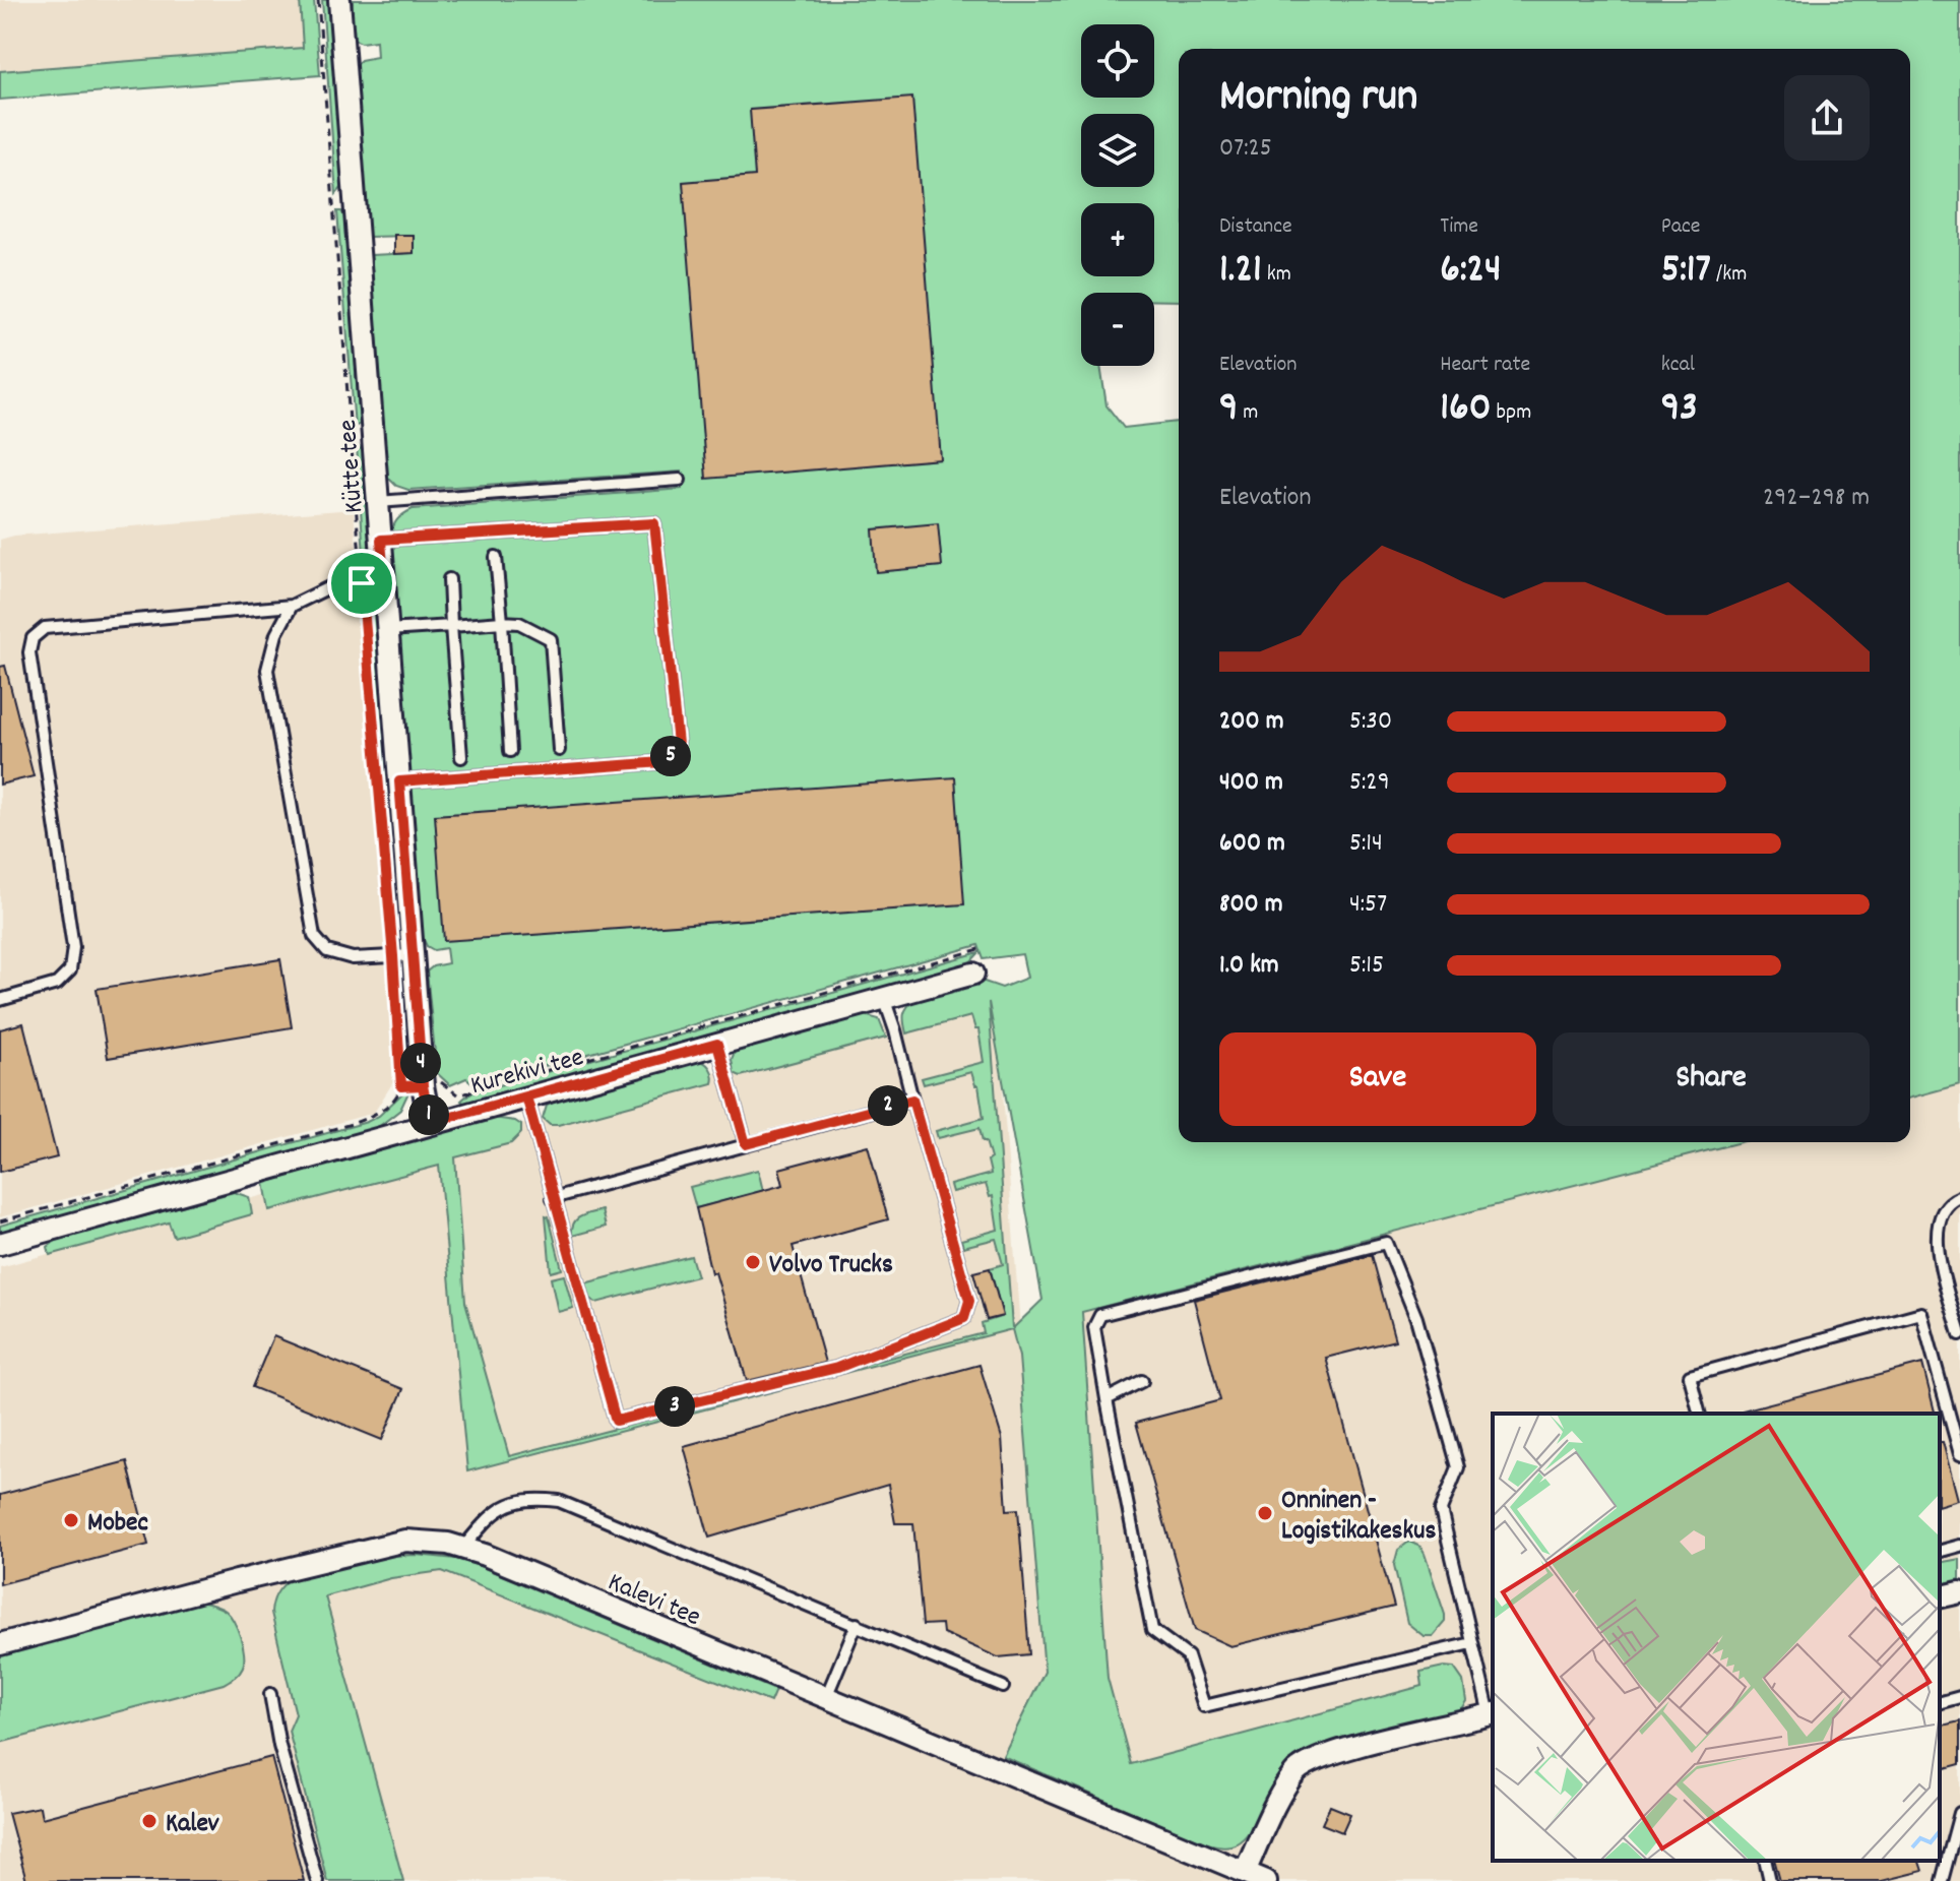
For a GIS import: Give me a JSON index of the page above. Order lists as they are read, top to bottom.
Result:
{
  "streets": {
    "street": ["Kütte tee", "Kurekivi tee", "Kalevi tee"]
  },
  "crossings": [
    ["Kütte tee", "Kurekivi tee"]
  ],
  "places": [
    "Volvo Trucks",
    "Onninen - Logistikakeskus",
    "Mobec",
    "Kalev"
  ],
  "page": {
    "map_buttons": ["+", "−"],
    "heading": ["Morning run", "07:25"],
    "stats": [
      ["Distance", "1.21 km"],
      ["Time", "6:24"],
      ["Pace", "5:17 /km"],
      ["Elevation", "9 m"],
      ["Heart rate", "160 bpm"],
      ["kcal", "93"]
    ],
    "chart": ["Elevation", "292–298 m"],
    "list": [
      {
        "name": "200 m",
        "note": "5:30"
      },
      {
        "name": "400 m",
        "note": "5:29"
      },
      {
        "name": "600 m",
        "note": "5:14"
      },
      {
        "name": "800 m",
        "note": "4:57"
      },
      {
        "name": "1.0 km",
        "note": "5:15"
      }
    ],
    "pins": [
      "5",
      "4",
      "2",
      "1",
      "3"
    ],
    "buttons": ["Save", "Share"]
  }
}
